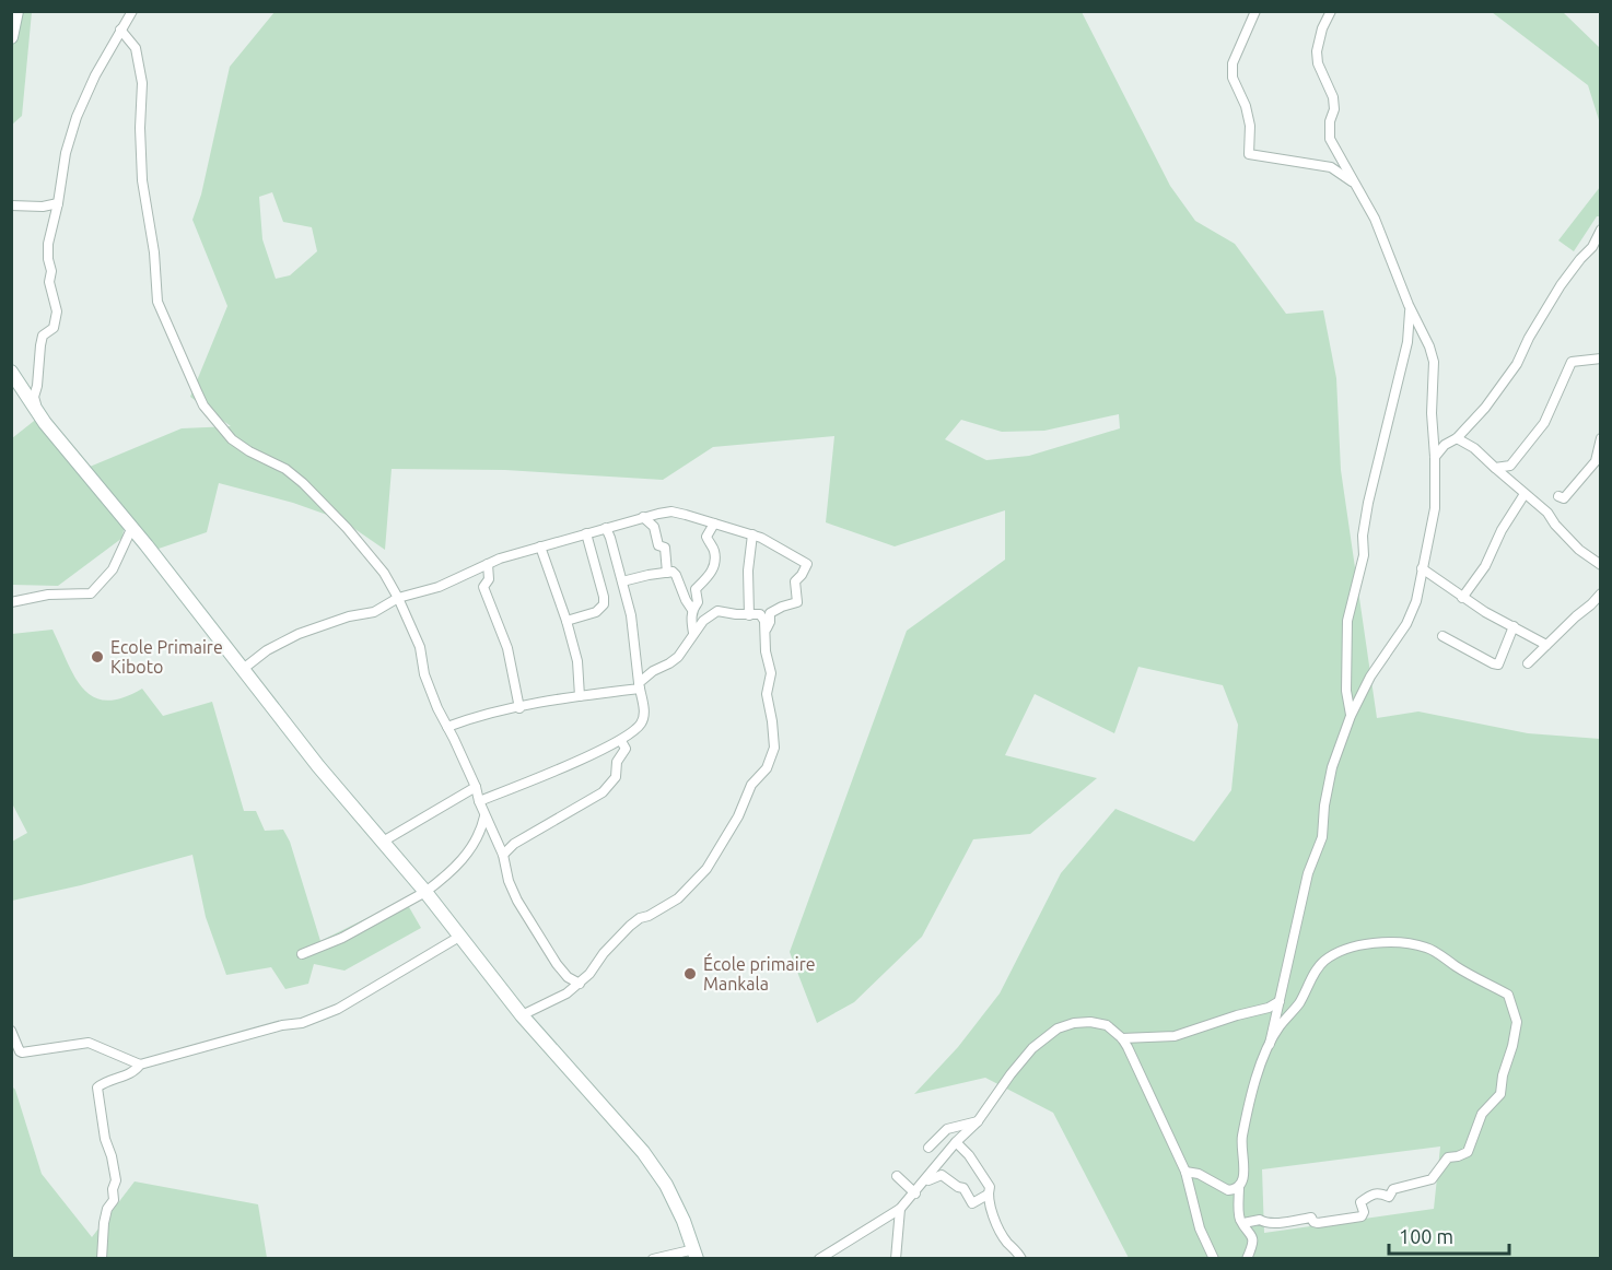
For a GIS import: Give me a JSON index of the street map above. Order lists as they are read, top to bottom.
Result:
{
  "places": ["Ecole Primaire Kiboto", "École primaire Mankala"],
  "scale_bar": "100 m"
}
